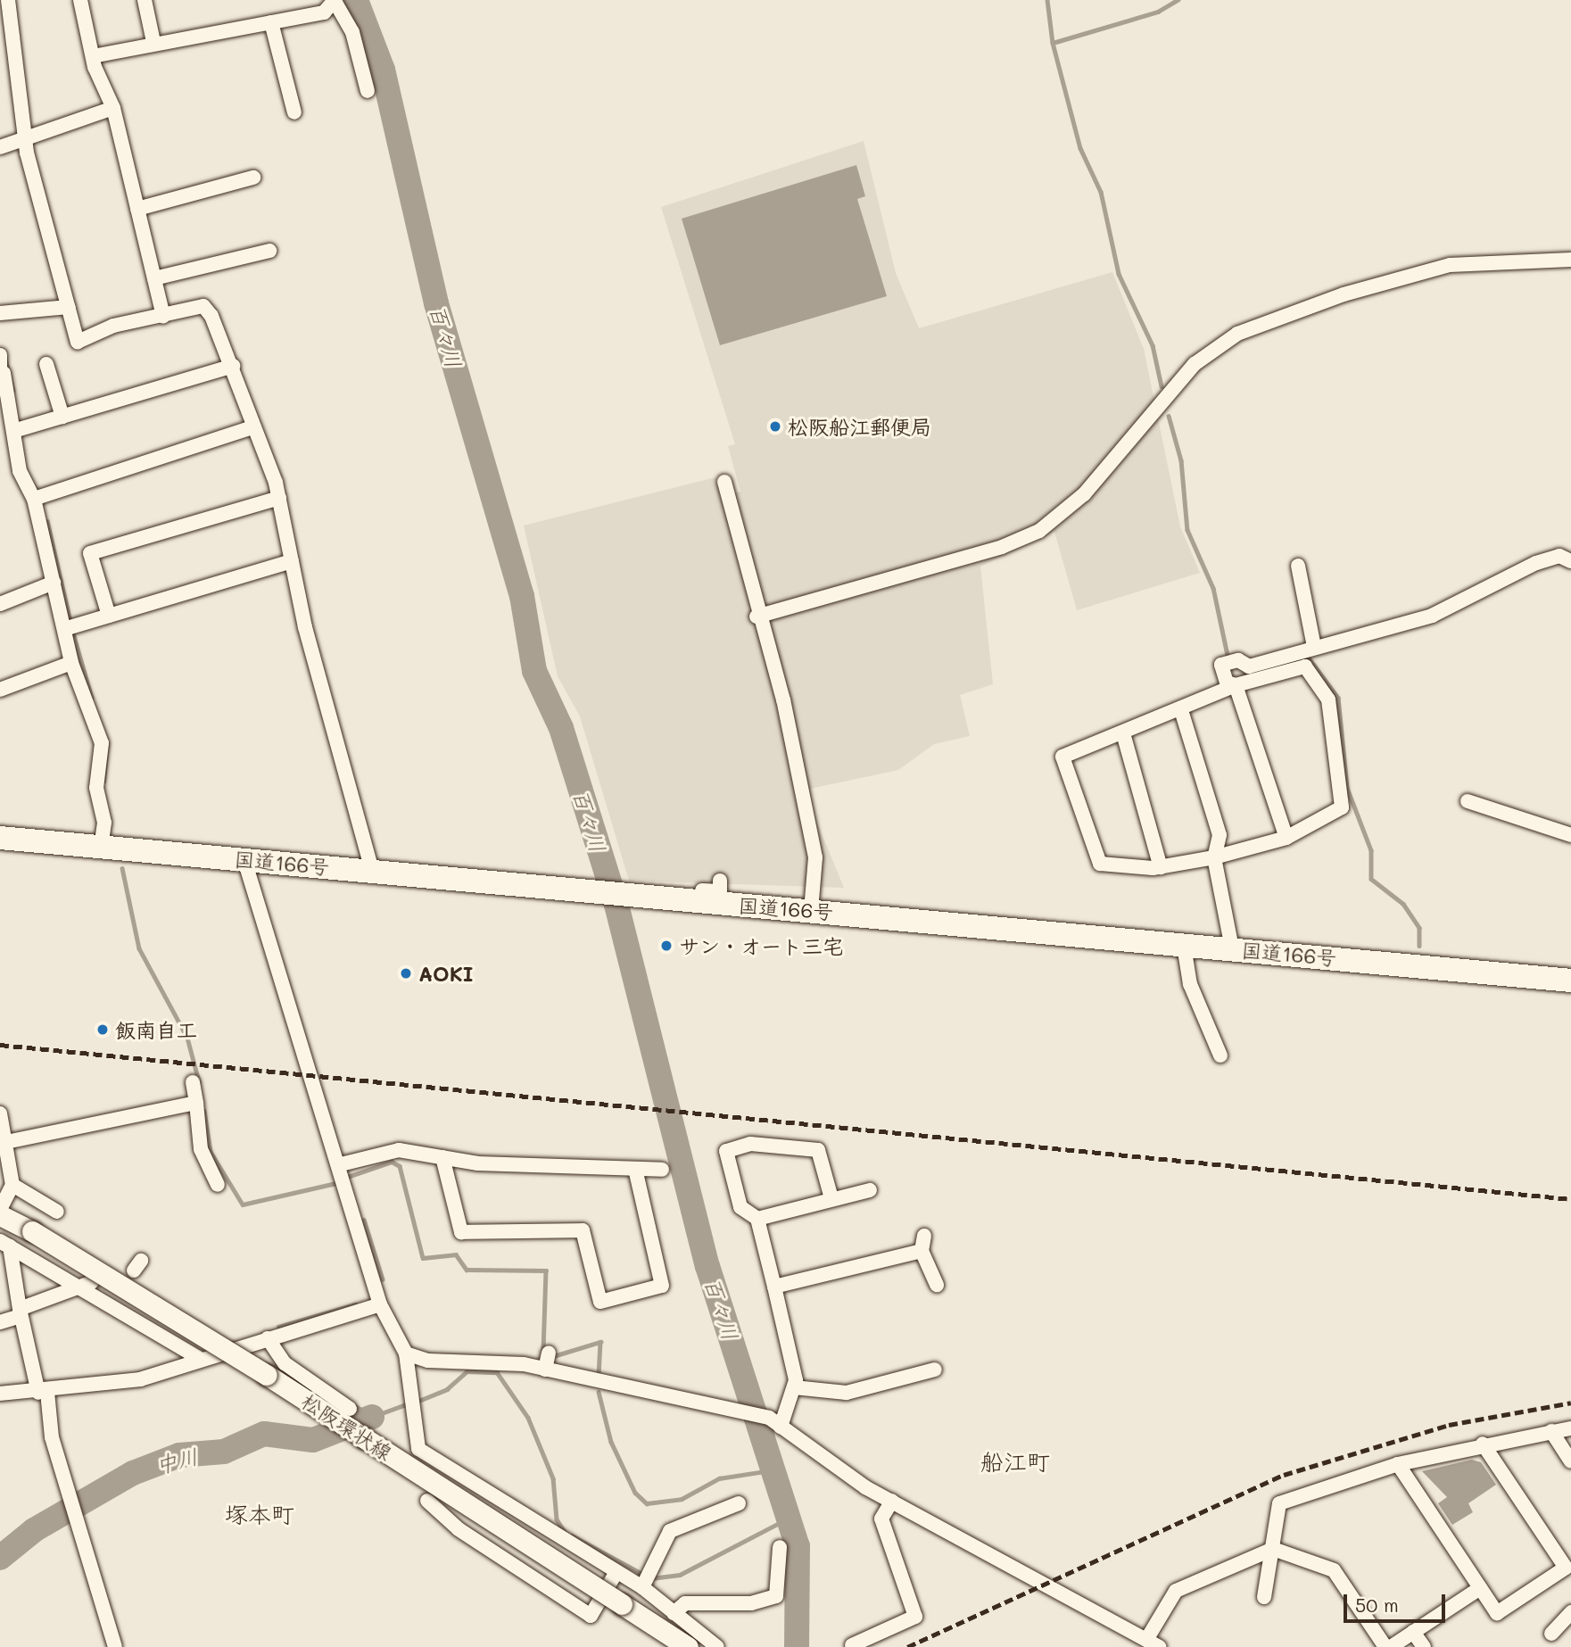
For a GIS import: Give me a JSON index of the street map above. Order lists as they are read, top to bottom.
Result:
{
  "streets": {
    "highway": ["国道166号"],
    "main road": ["松阪環状線"]
  },
  "districts": ["船江町", "塚本町"],
  "water": ["百々川", "中川"],
  "places": [
    "松阪船江郵便局",
    "サン・オート三宅",
    "AOKI",
    "飯南自工"
  ],
  "scale_bar": "50 m"
}
